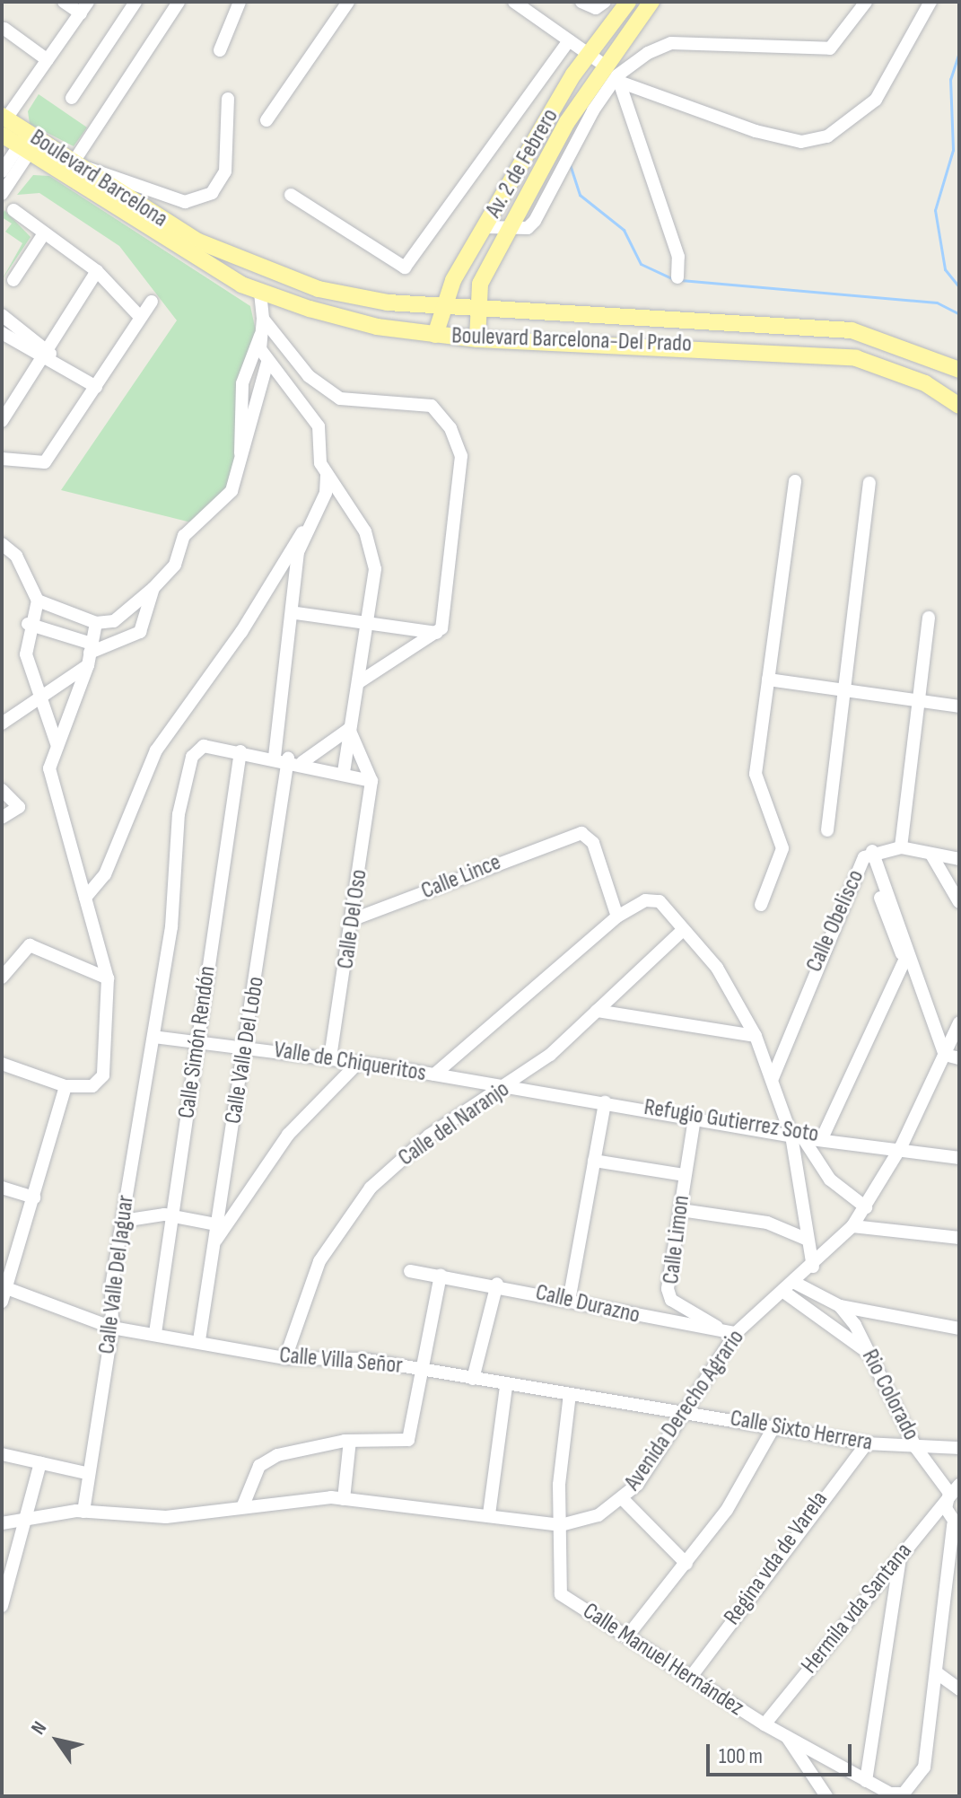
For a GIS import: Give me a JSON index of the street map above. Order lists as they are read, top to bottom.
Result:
{
  "streets": {
    "main road": ["Av. 2 de Febrero", "Boulevard Barcelona", "Boulevard Barcelona-Del Prado"],
    "street": [
      "Calle Lince",
      "Calle Del Oso",
      "Calle Obelisco",
      "Calle Simón Rendón",
      "Calle Valle Del Lobo",
      "Valle de Chiqueritos",
      "Refugio Gutierrez Soto",
      "Calle del Naranjo",
      "Calle Limon",
      "Calle Valle Del Jaguar",
      "Calle Durazno",
      "Calle Villa Señor",
      "Rio Colorado",
      "Avenida Derecho Agrario",
      "Calle Sixto Herrera",
      "Regina vda de Varela",
      "Hermila vda Santana",
      "Calle Manuel Hernández"
    ]
  },
  "crossings": [
    ["Av. 2 de Febrero", "Boulevard Barcelona-Del Prado"],
    ["Boulevard Barcelona", "Boulevard Barcelona-Del Prado"],
    ["Calle Lince", "Calle Del Oso"],
    ["Calle Del Oso", "Valle de Chiqueritos"],
    ["Calle Simón Rendón", "Valle de Chiqueritos"],
    ["Calle Simón Rendón", "Calle Villa Señor"],
    ["Calle Valle Del Lobo", "Valle de Chiqueritos"],
    ["Calle Valle Del Lobo", "Calle Villa Señor"],
    ["Valle de Chiqueritos", "Refugio Gutierrez Soto"],
    ["Valle de Chiqueritos", "Calle del Naranjo"],
    ["Valle de Chiqueritos", "Calle Valle Del Jaguar"],
    ["Refugio Gutierrez Soto", "Calle del Naranjo"],
    ["Refugio Gutierrez Soto", "Calle Limon"],
    ["Refugio Gutierrez Soto", "Avenida Derecho Agrario"],
    ["Calle del Naranjo", "Calle Villa Señor"],
    ["Calle Limon", "Calle Durazno"],
    ["Calle Limon", "Avenida Derecho Agrario"],
    ["Calle Valle Del Jaguar", "Calle Villa Señor"],
    ["Calle Valle Del Jaguar", "Avenida Derecho Agrario"],
    ["Calle Durazno", "Avenida Derecho Agrario"],
    ["Calle Villa Señor", "Avenida Derecho Agrario"],
    ["Calle Villa Señor", "Calle Sixto Herrera"],
    ["Rio Colorado", "Calle Sixto Herrera"],
    ["Rio Colorado", "Hermila vda Santana"],
    ["Avenida Derecho Agrario", "Calle Sixto Herrera"],
    ["Avenida Derecho Agrario", "Calle Manuel Hernández"],
    ["Calle Sixto Herrera", "Regina vda de Varela"],
    ["Regina vda de Varela", "Calle Manuel Hernández"],
    ["Hermila vda Santana", "Calle Manuel Hernández"]
  ],
  "scale_bar": "100 m",
  "north": "top left"
}
